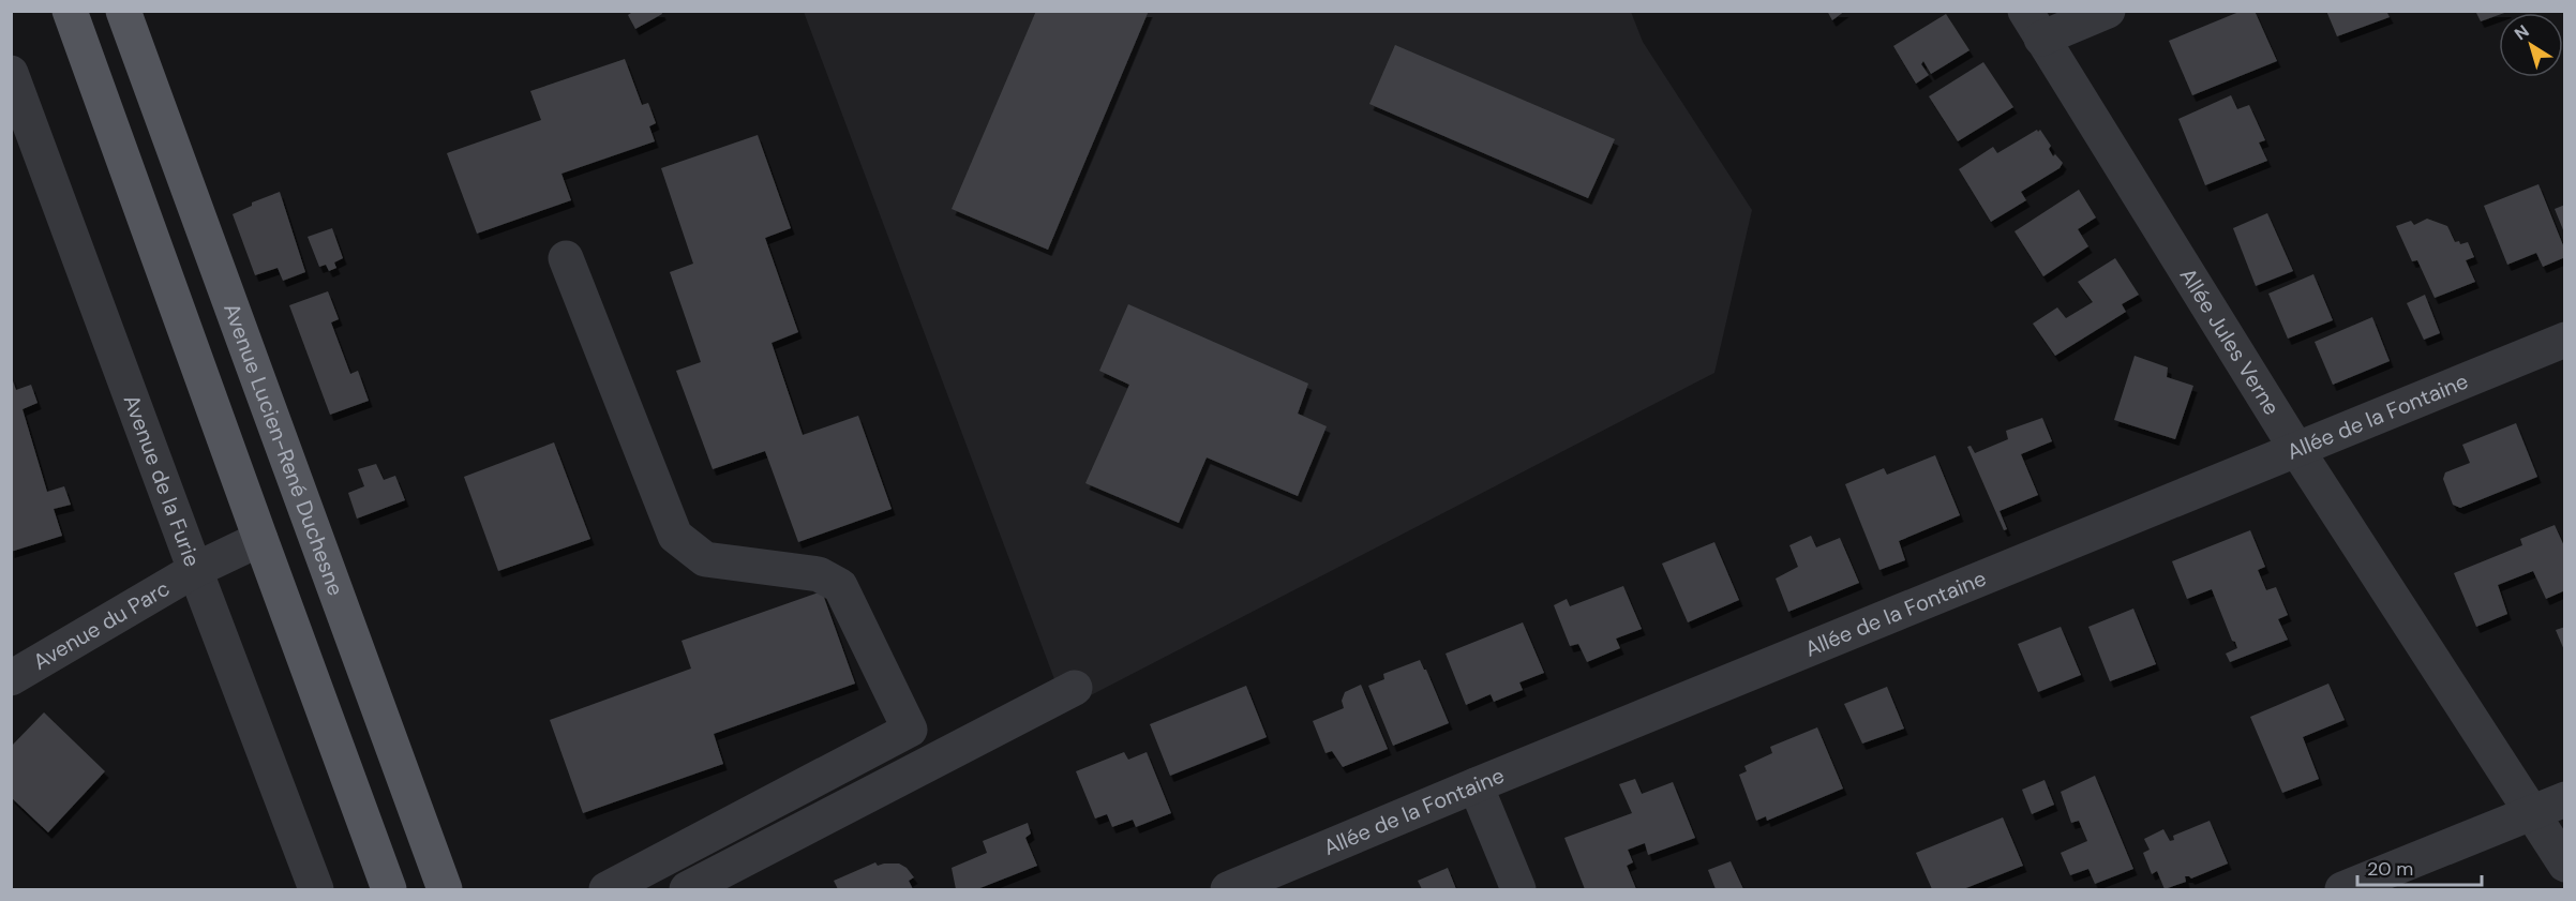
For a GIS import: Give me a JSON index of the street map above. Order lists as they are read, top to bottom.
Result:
{
  "streets": {
    "main road": ["Avenue Lucien-René Duchesne"],
    "street": [
      "Allée Jules Verne",
      "Allée de la Fontaine",
      "Avenue de la Furie",
      "Avenue du Parc"
    ]
  },
  "crossings": [
    ["Allée Jules Verne", "Allée de la Fontaine"],
    ["Avenue de la Furie", "Avenue du Parc"]
  ],
  "scale_bar": "20 m",
  "north": "top left"
}
